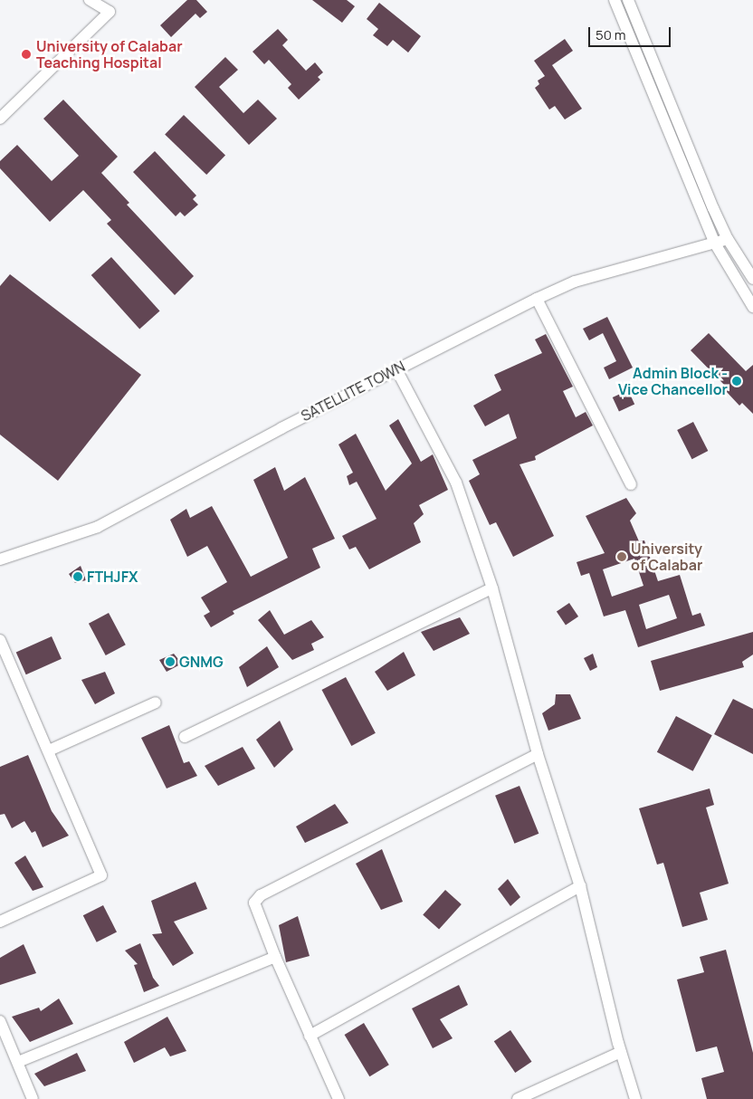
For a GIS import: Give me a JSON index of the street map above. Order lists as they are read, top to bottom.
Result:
{
  "streets": {
    "street": ["SATELLITE TOWN"]
  },
  "places": [
    "University of Calabar Teaching Hospital",
    "Admin Block - Vice Chancellor",
    "University of Calabar",
    "FTHJFX",
    "GNMG"
  ],
  "scale_bar": "50 m"
}
